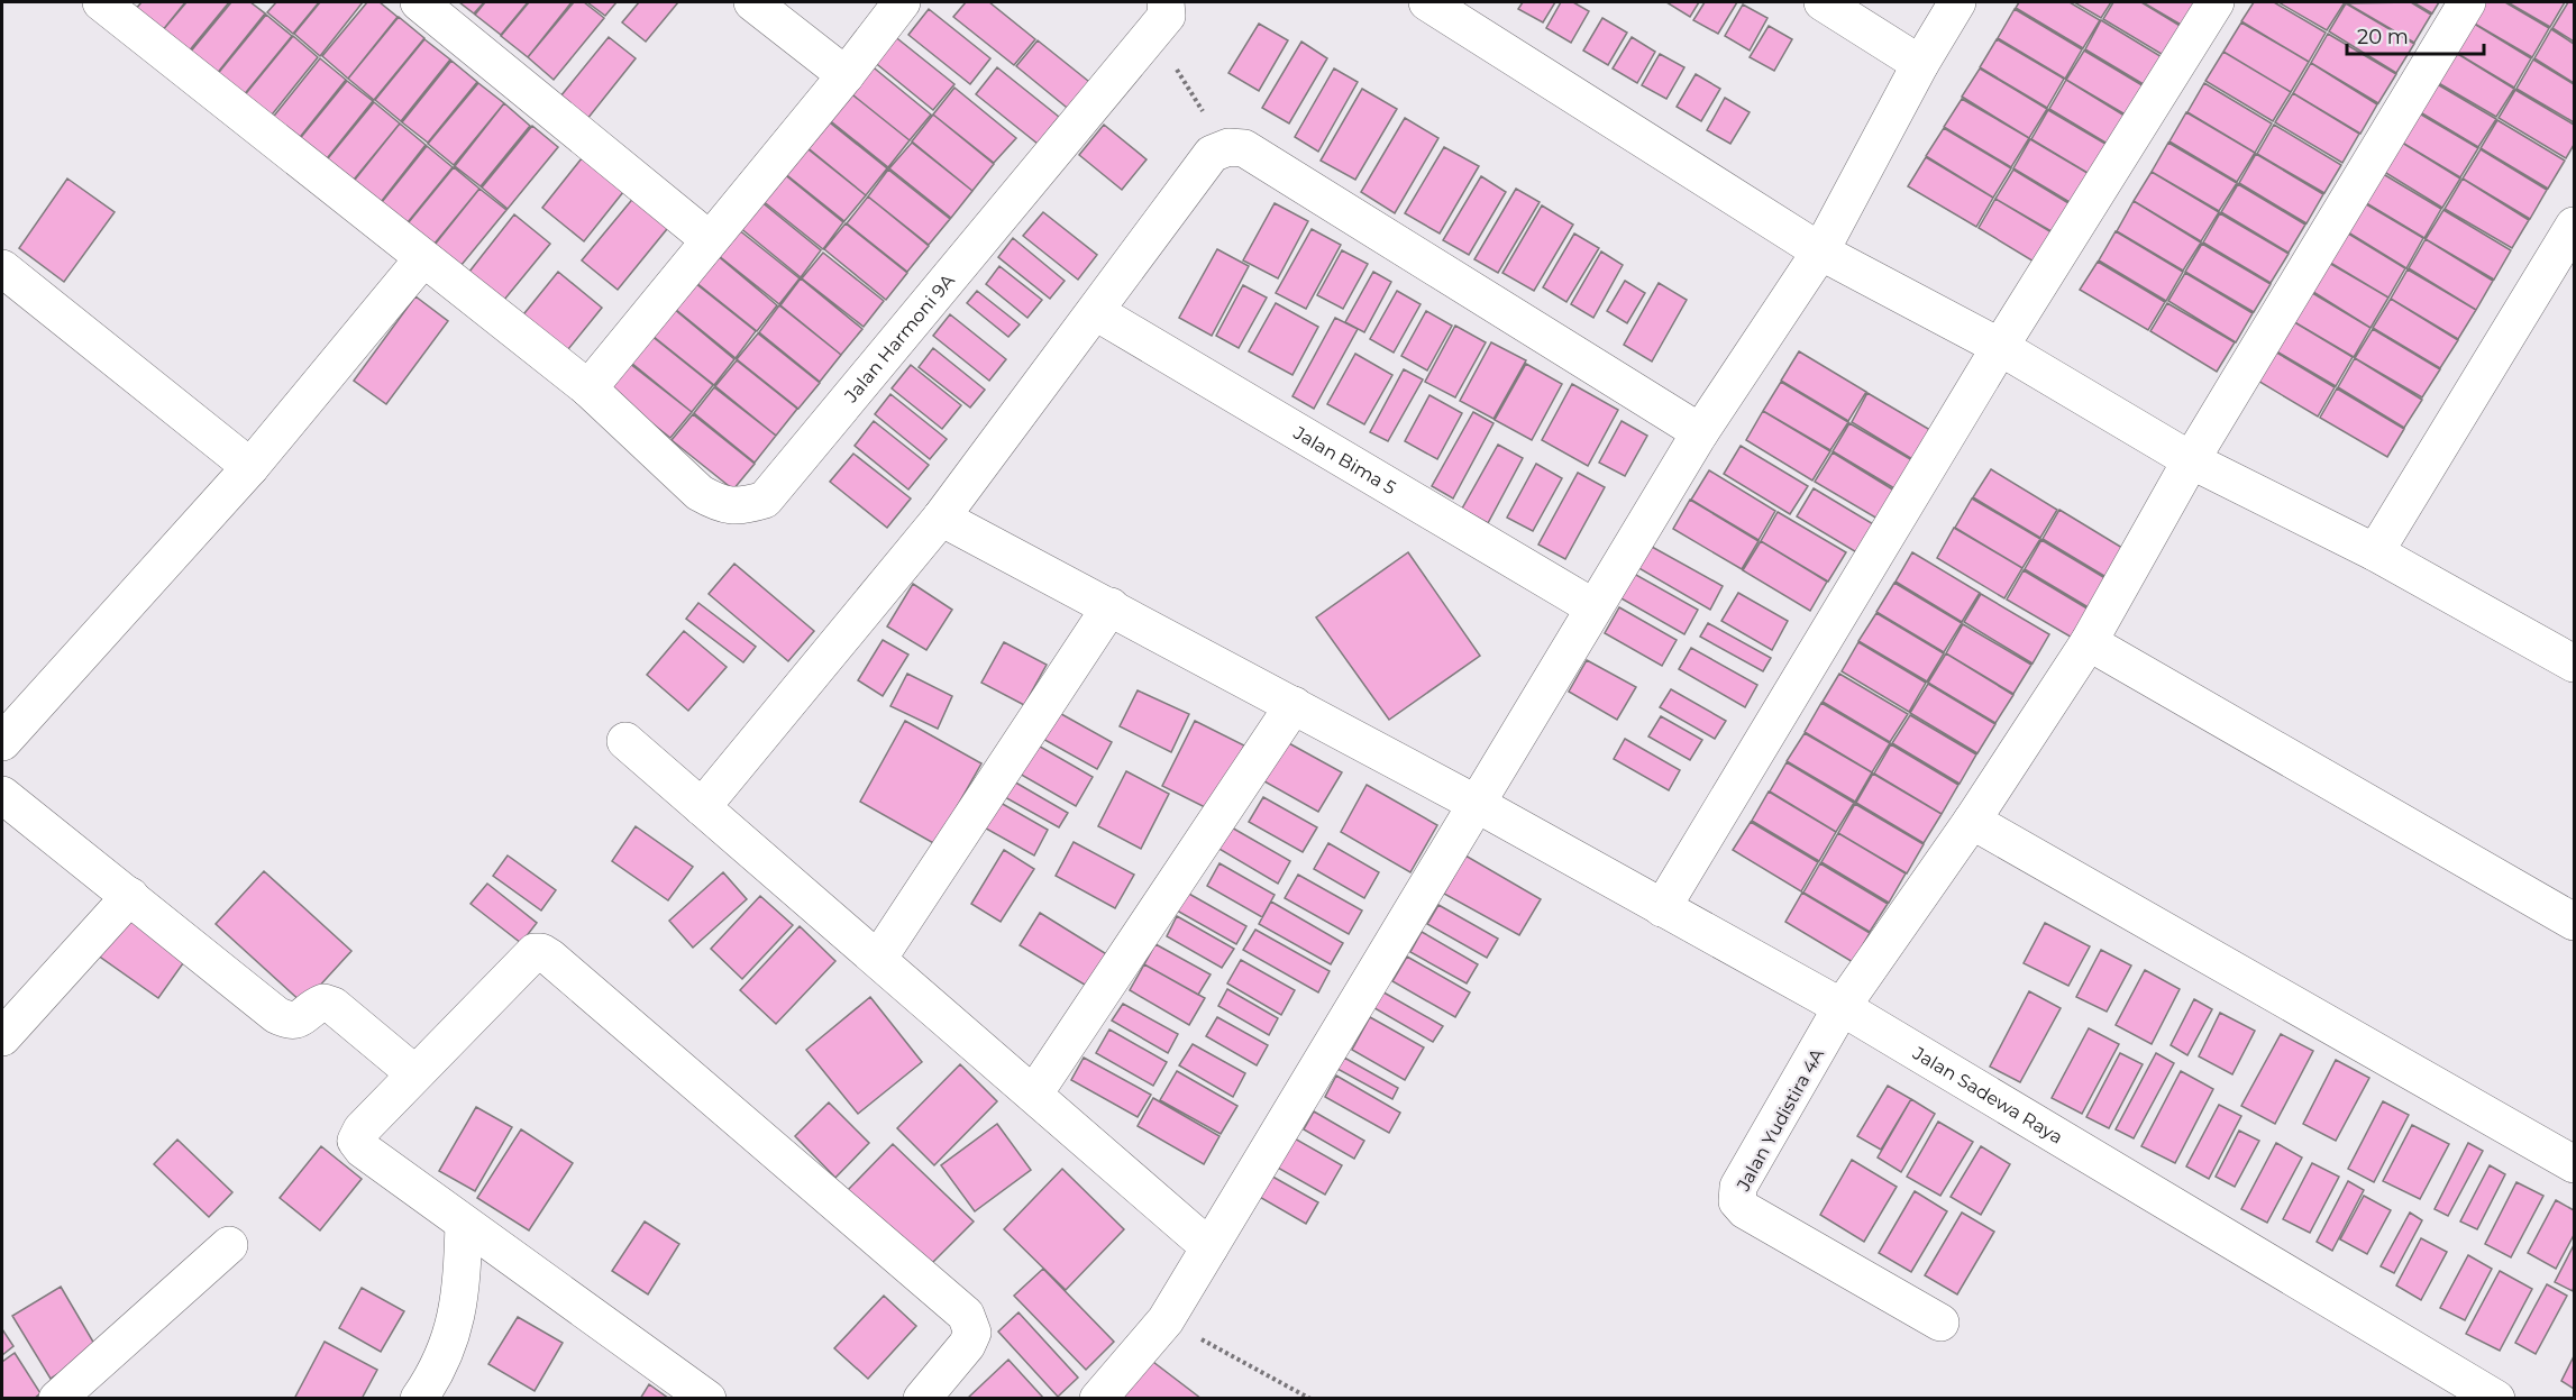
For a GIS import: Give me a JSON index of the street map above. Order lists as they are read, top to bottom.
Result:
{
  "streets": {
    "street": [
      "Jalan Harmoni 9A",
      "Jalan Bima 5",
      "Jalan Sadewa Raya",
      "Jalan Yudistira 4A"
    ]
  },
  "crossings": [
    ["Jalan Sadewa Raya", "Jalan Yudistira 4A"]
  ],
  "scale_bar": "20 m"
}
